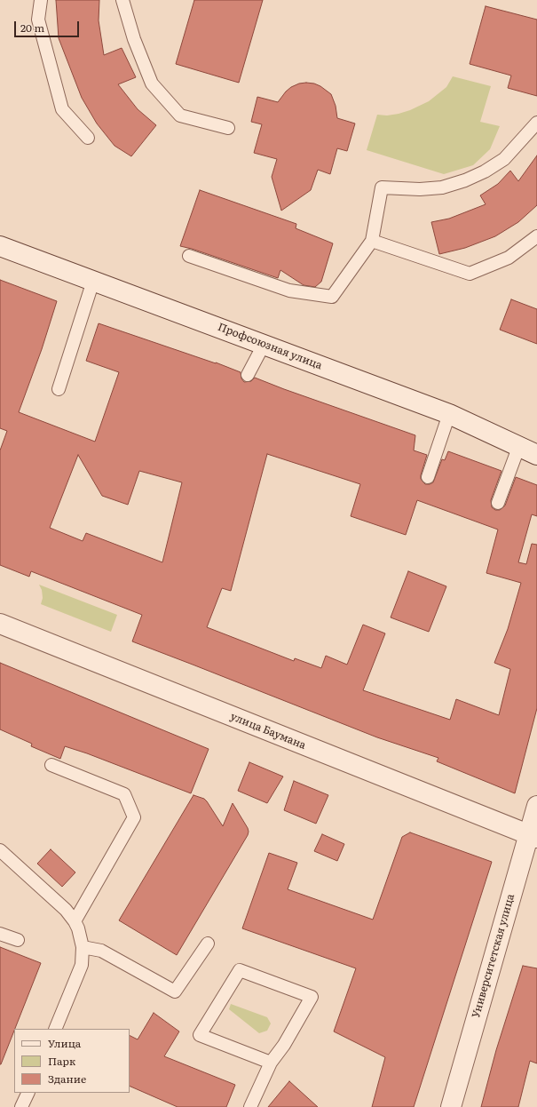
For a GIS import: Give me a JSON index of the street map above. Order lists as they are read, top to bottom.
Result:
{
  "streets": {
    "street": ["Профсоюзная улица", "улица Баумана", "Университетская улица"]
  },
  "crossings": [
    ["улица Баумана", "Университетская улица"]
  ],
  "legend": ["Улица", "Парк", "Здание"],
  "scale_bar": "20 m"
}
